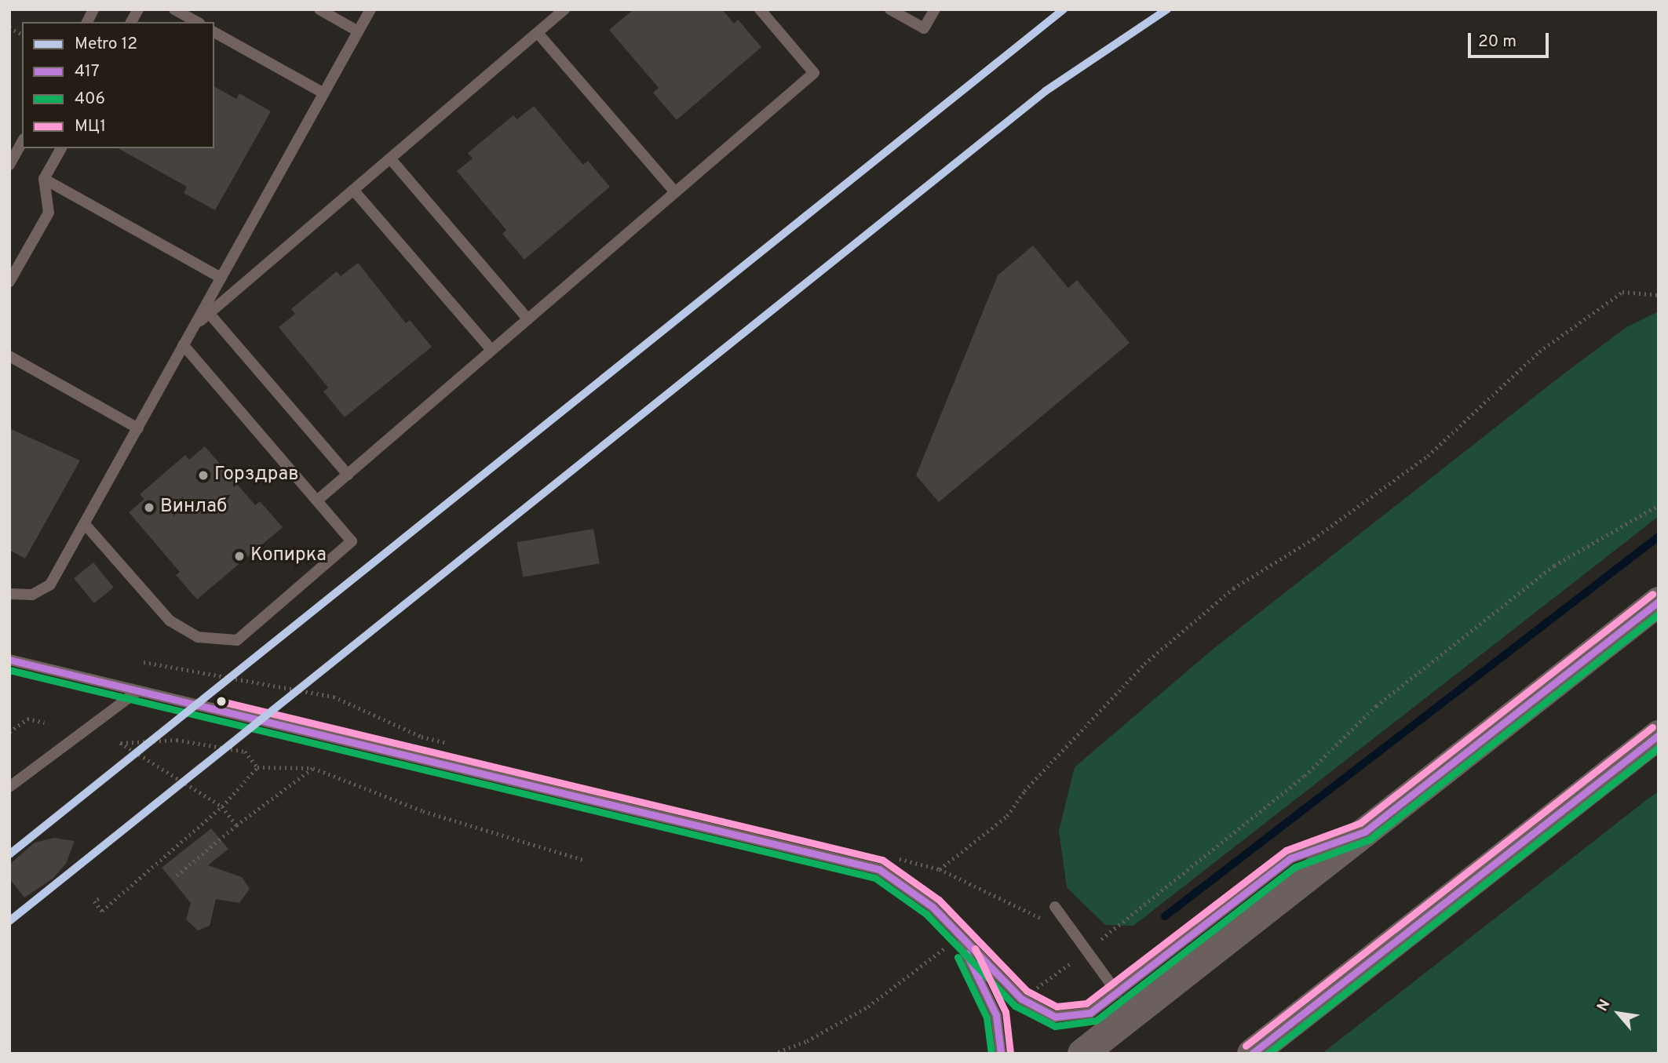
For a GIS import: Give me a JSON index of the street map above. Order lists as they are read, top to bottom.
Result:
{
  "places": ["Горздрав", "Винлаб", "Копирка"],
  "lines": [
    "metro line 12",
    "transit line МЦ1",
    "transit line 417",
    "transit line 406"
  ],
  "legend": [
    "Metro 12",
    "417",
    "406",
    "МЦ1"
  ],
  "scale_bar": "20 m",
  "north": "top left"
}
